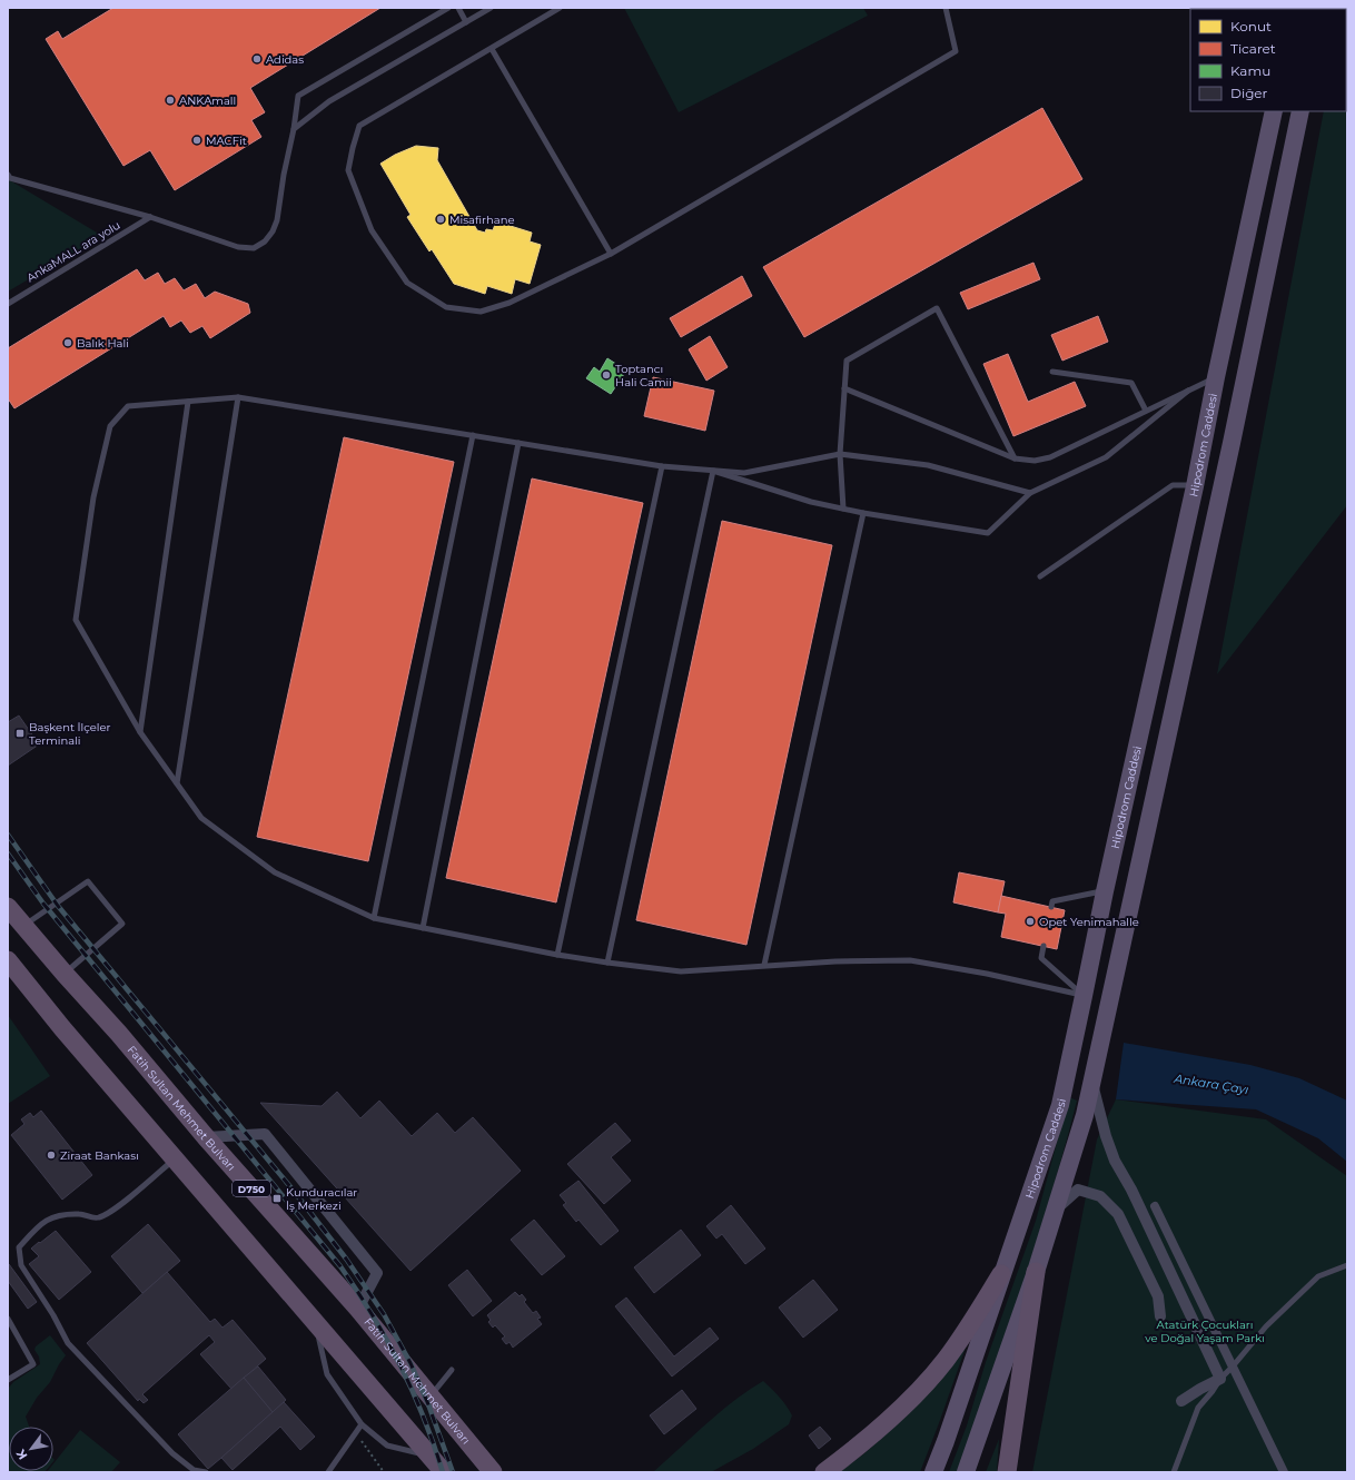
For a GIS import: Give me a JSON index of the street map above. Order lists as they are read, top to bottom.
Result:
{
  "streets": {
    "highway": ["Fatih Sultan Mehmet Bulvarı", "D750"],
    "main road": ["Hipodrom Caddesi"],
    "lane": ["AnkaMALL ara yolu"]
  },
  "water": ["Ankara Çayı"],
  "parks": ["Atatürk Çocukları ve Doğal Yaşam Parkı"],
  "places": {
    "other": [
      "Adidas",
      "ANKAmall",
      "MACFit",
      "Misafirhane",
      "Balık Hali",
      "Toptancı Hali Camii",
      "Opet Yenimahalle",
      "Ziraat Bankası"
    ],
    "transit": ["Başkent İlçeler Terminali", "Kunduracılar İş Merkezi"]
  },
  "legend": [
    "Konut",
    "Ticaret",
    "Kamu",
    "Diğer"
  ],
  "north": "bottom left"
}
